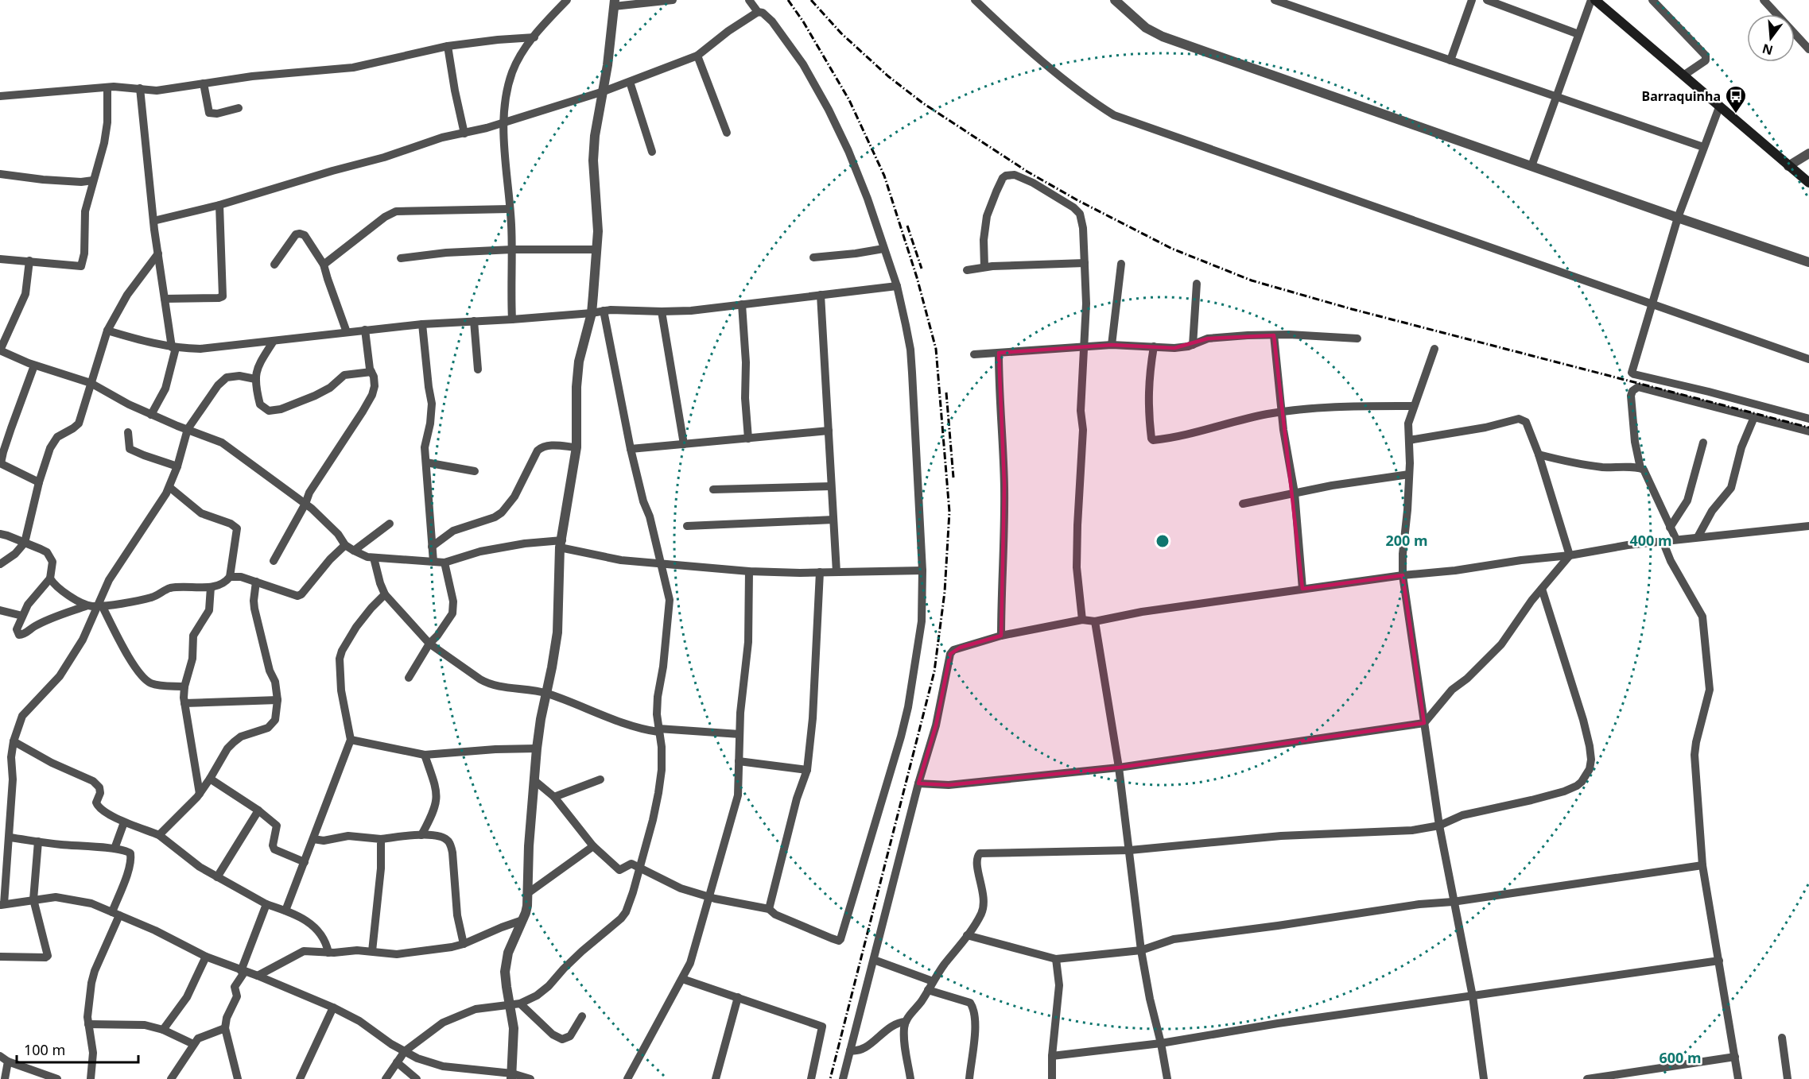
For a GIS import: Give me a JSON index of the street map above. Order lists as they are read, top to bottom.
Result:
{
  "places": {
    "bus stop": ["Barraquinha"]
  },
  "scale_bar": "100 m",
  "north": "bottom",
  "rings": ["200 m", "400 m", "600 m"]
}
